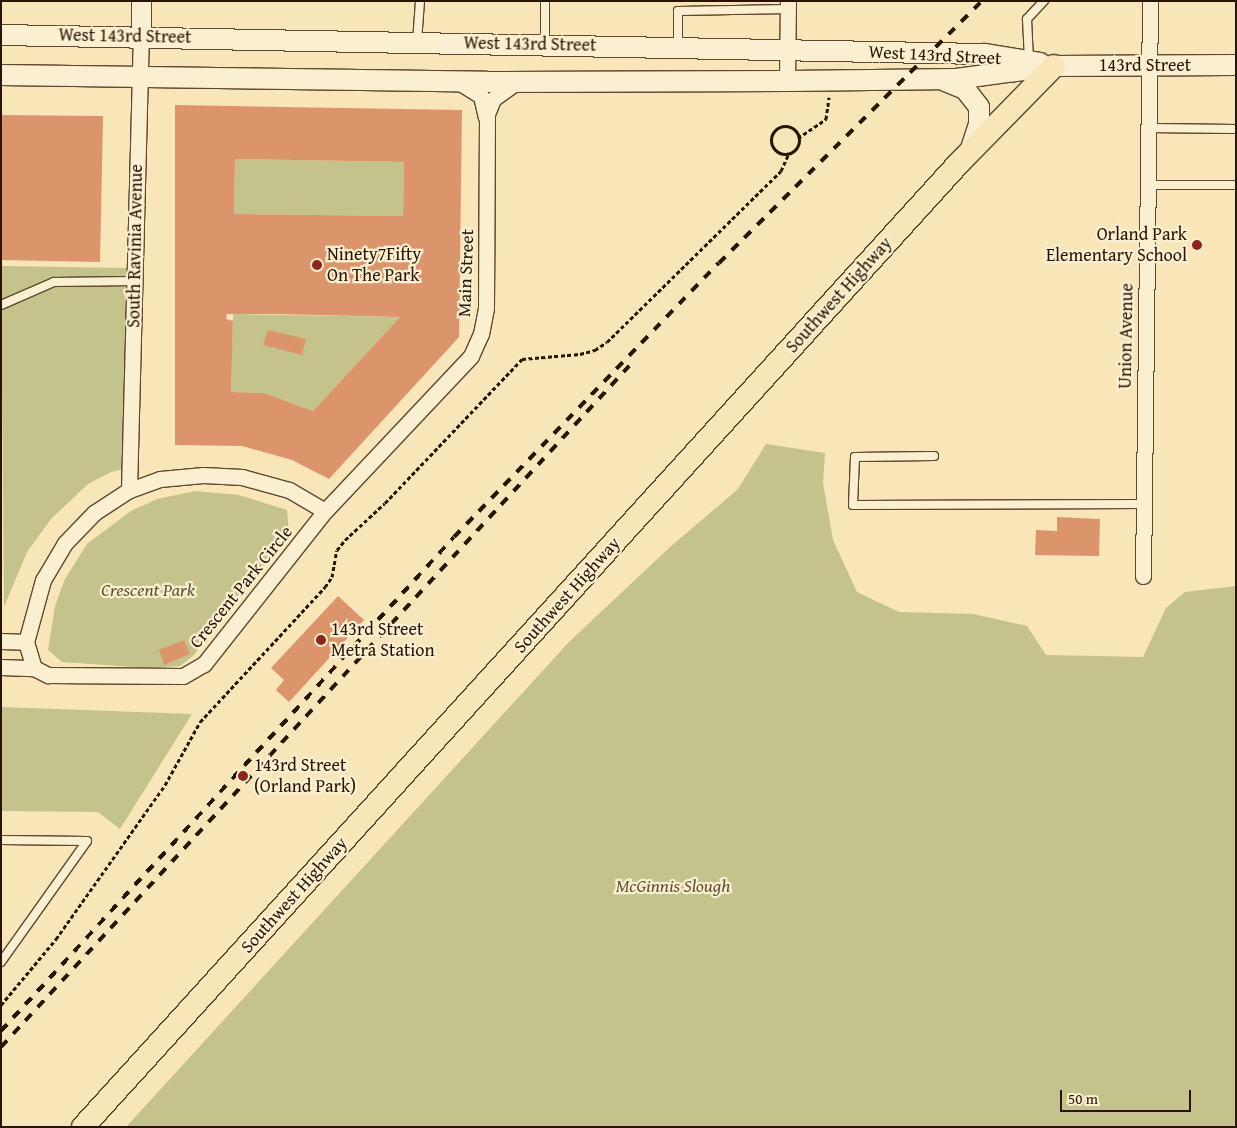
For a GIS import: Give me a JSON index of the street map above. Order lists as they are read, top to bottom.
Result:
{
  "streets": {
    "main road": ["West 143rd Street", "143rd Street", "Southwest Highway"],
    "street": [
      "South Ravinia Avenue",
      "Main Street",
      "Union Avenue",
      "Crescent Park Circle"
    ]
  },
  "crossings": [
    ["West 143rd Street", "143rd Street"],
    ["West 143rd Street", "South Ravinia Avenue"],
    ["West 143rd Street", "Main Street"],
    ["West 143rd Street", "Southwest Highway"],
    ["143rd Street", "Southwest Highway"],
    ["143rd Street", "Union Avenue"],
    ["Main Street", "Crescent Park Circle"]
  ],
  "parks": ["Crescent Park", "McGinnis Slough"],
  "places": [
    "Orland Park Elementary School",
    "Ninety7Fifty On The Park",
    "143rd Street Metra Station",
    "143rd Street (Orland Park)"
  ],
  "scale_bar": "50 m"
}
